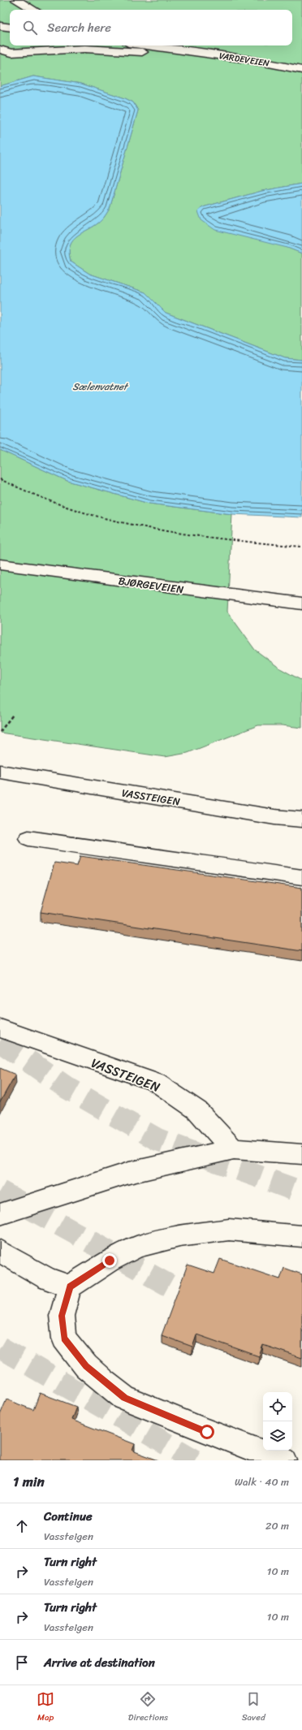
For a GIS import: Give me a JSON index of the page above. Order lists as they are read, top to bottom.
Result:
{
  "streets": {
    "street": ["VARDEVEIEN", "BJØRGEVEIEN", "VASSTEIGEN"]
  },
  "water": ["Sælenvatnet"],
  "page": {
    "search": "Search here",
    "heading": ["1 min", "Walk · 40 m"],
    "list": [
      ["Continue", "Vassteigen", "20 m"],
      ["Turn right", "Vassteigen", "10 m"],
      ["Turn right", "Vassteigen", "10 m"],
      "Arrive at destination"
    ],
    "nav": ["Map", "Directions", "Saved"]
  }
}
